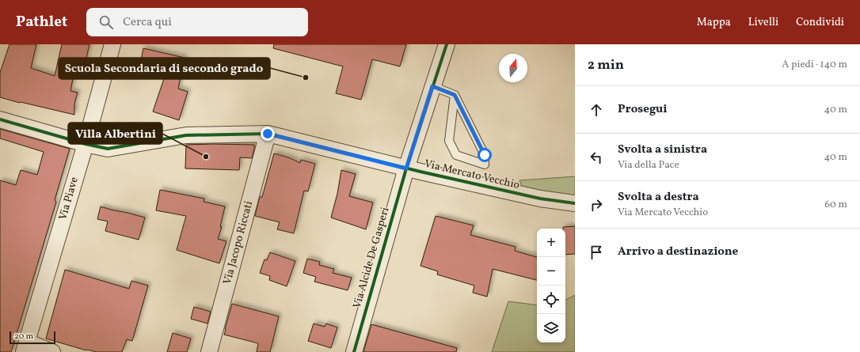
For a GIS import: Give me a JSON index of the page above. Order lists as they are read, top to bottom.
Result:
{
  "streets": {
    "street": [
      "Via Mercato Vecchio",
      "Via Piave",
      "Via Jacopo Riccati",
      "Via Alcide De Gasperi"
    ]
  },
  "crossings": [
    ["Via Mercato Vecchio", "Via Piave"],
    ["Via Mercato Vecchio", "Via Jacopo Riccati"],
    ["Via Mercato Vecchio", "Via Alcide De Gasperi"]
  ],
  "places": ["Scuola Secondaria di secondo grado", "Villa Albertini"],
  "scale_bar": "20 m",
  "north": "top",
  "page": {
    "header": "Pathlet",
    "search": "Cerca qui",
    "nav": ["Mappa", "Livelli", "Condividi"],
    "heading": ["2 min", "A piedi · 140 m"],
    "list": [
      ["Prosegui", "40 m"],
      ["Svolta a sinistra", "Via della Pace", "40 m"],
      ["Svolta a destra", "Via Mercato Vecchio", "60 m"],
      "Arrivo a destinazione"
    ],
    "map_buttons": ["+", "−"],
    "scale": "20 m"
  }
}
